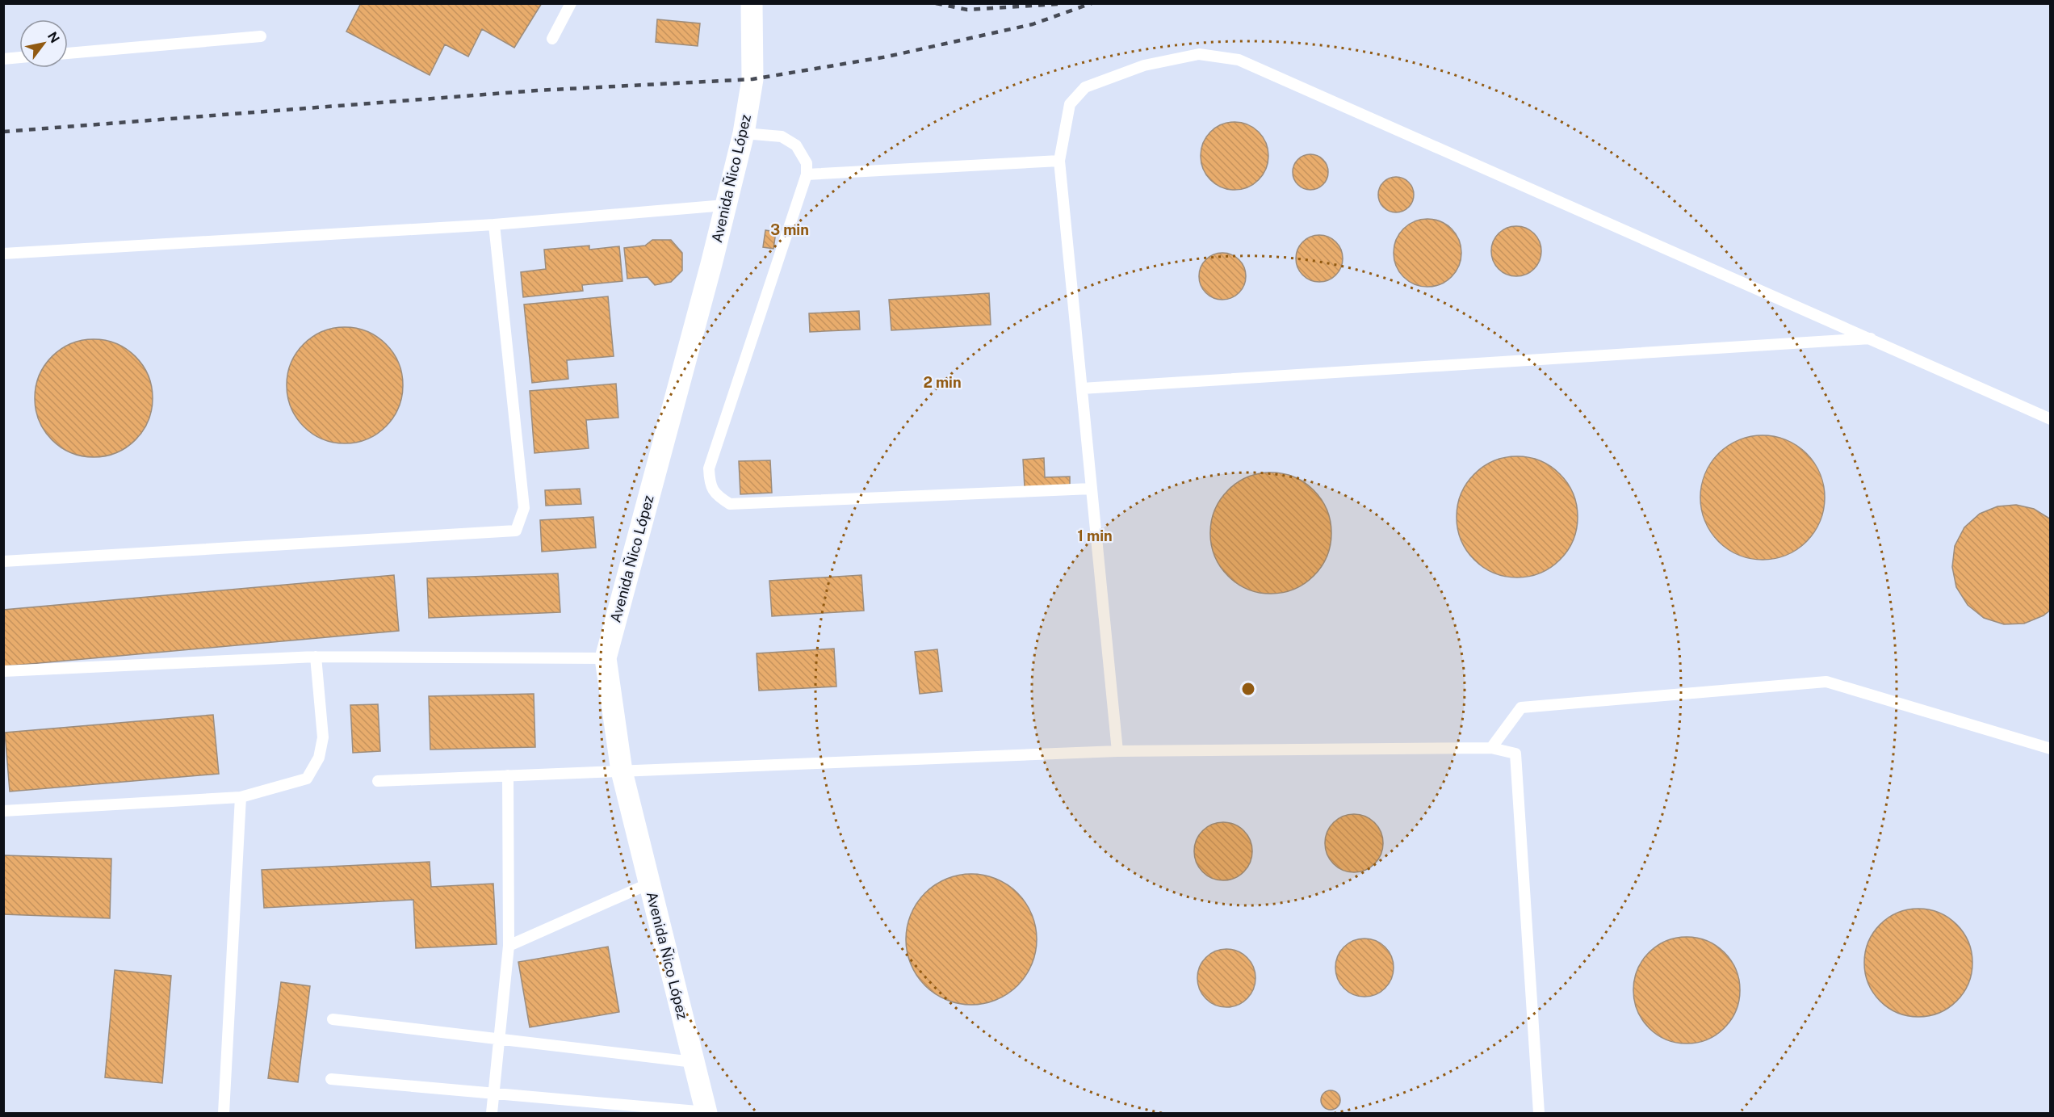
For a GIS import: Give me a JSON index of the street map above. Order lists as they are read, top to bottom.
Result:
{
  "streets": {
    "street": ["Avenida Ñico López"]
  },
  "north": "top right",
  "rings": ["3 min", "2 min", "1 min"]
}
